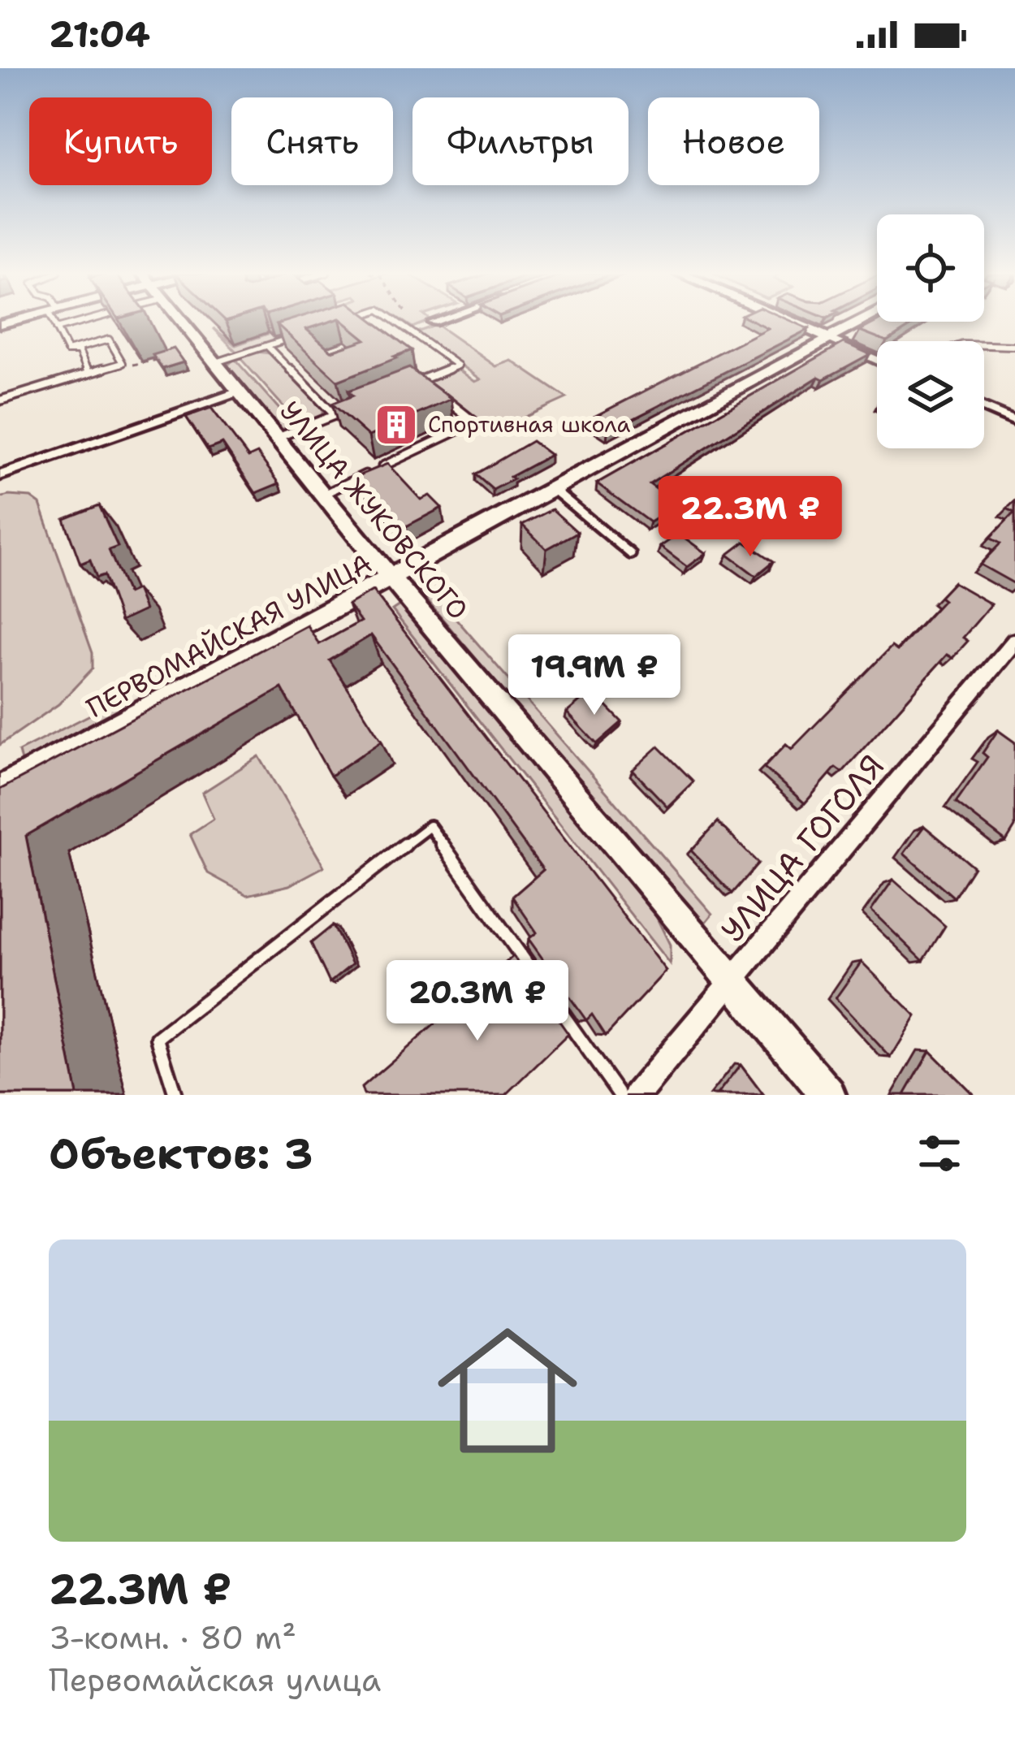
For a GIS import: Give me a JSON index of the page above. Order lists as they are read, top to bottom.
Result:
{
  "streets": {
    "main road": ["ПЕРВОМАЙСКАЯ УЛИЦА"],
    "street": ["УЛИЦА ЖУКОВСКОГО", "УЛИЦА ГОГОЛЯ"]
  },
  "crossings": [
    ["УЛИЦА ЖУКОВСКОГО", "ПЕРВОМАЙСКАЯ УЛИЦА"],
    ["УЛИЦА ЖУКОВСКОГО", "УЛИЦА ГОГОЛЯ"]
  ],
  "places": {
    "building": ["Спортивная школа"]
  },
  "page": {
    "status": "21:04",
    "chip": [
      "Купить",
      "Снять",
      "Фильтры",
      "Новое"
    ],
    "price": ["22.3M ₽", "19.9M ₽", "20.3M ₽"],
    "heading": "Объектов: 3",
    "list": [
      {
        "name": "22.3M ₽",
        "note": "3-комн. · 80 m² · Первомайская улица"
      }
    ]
  }
}
